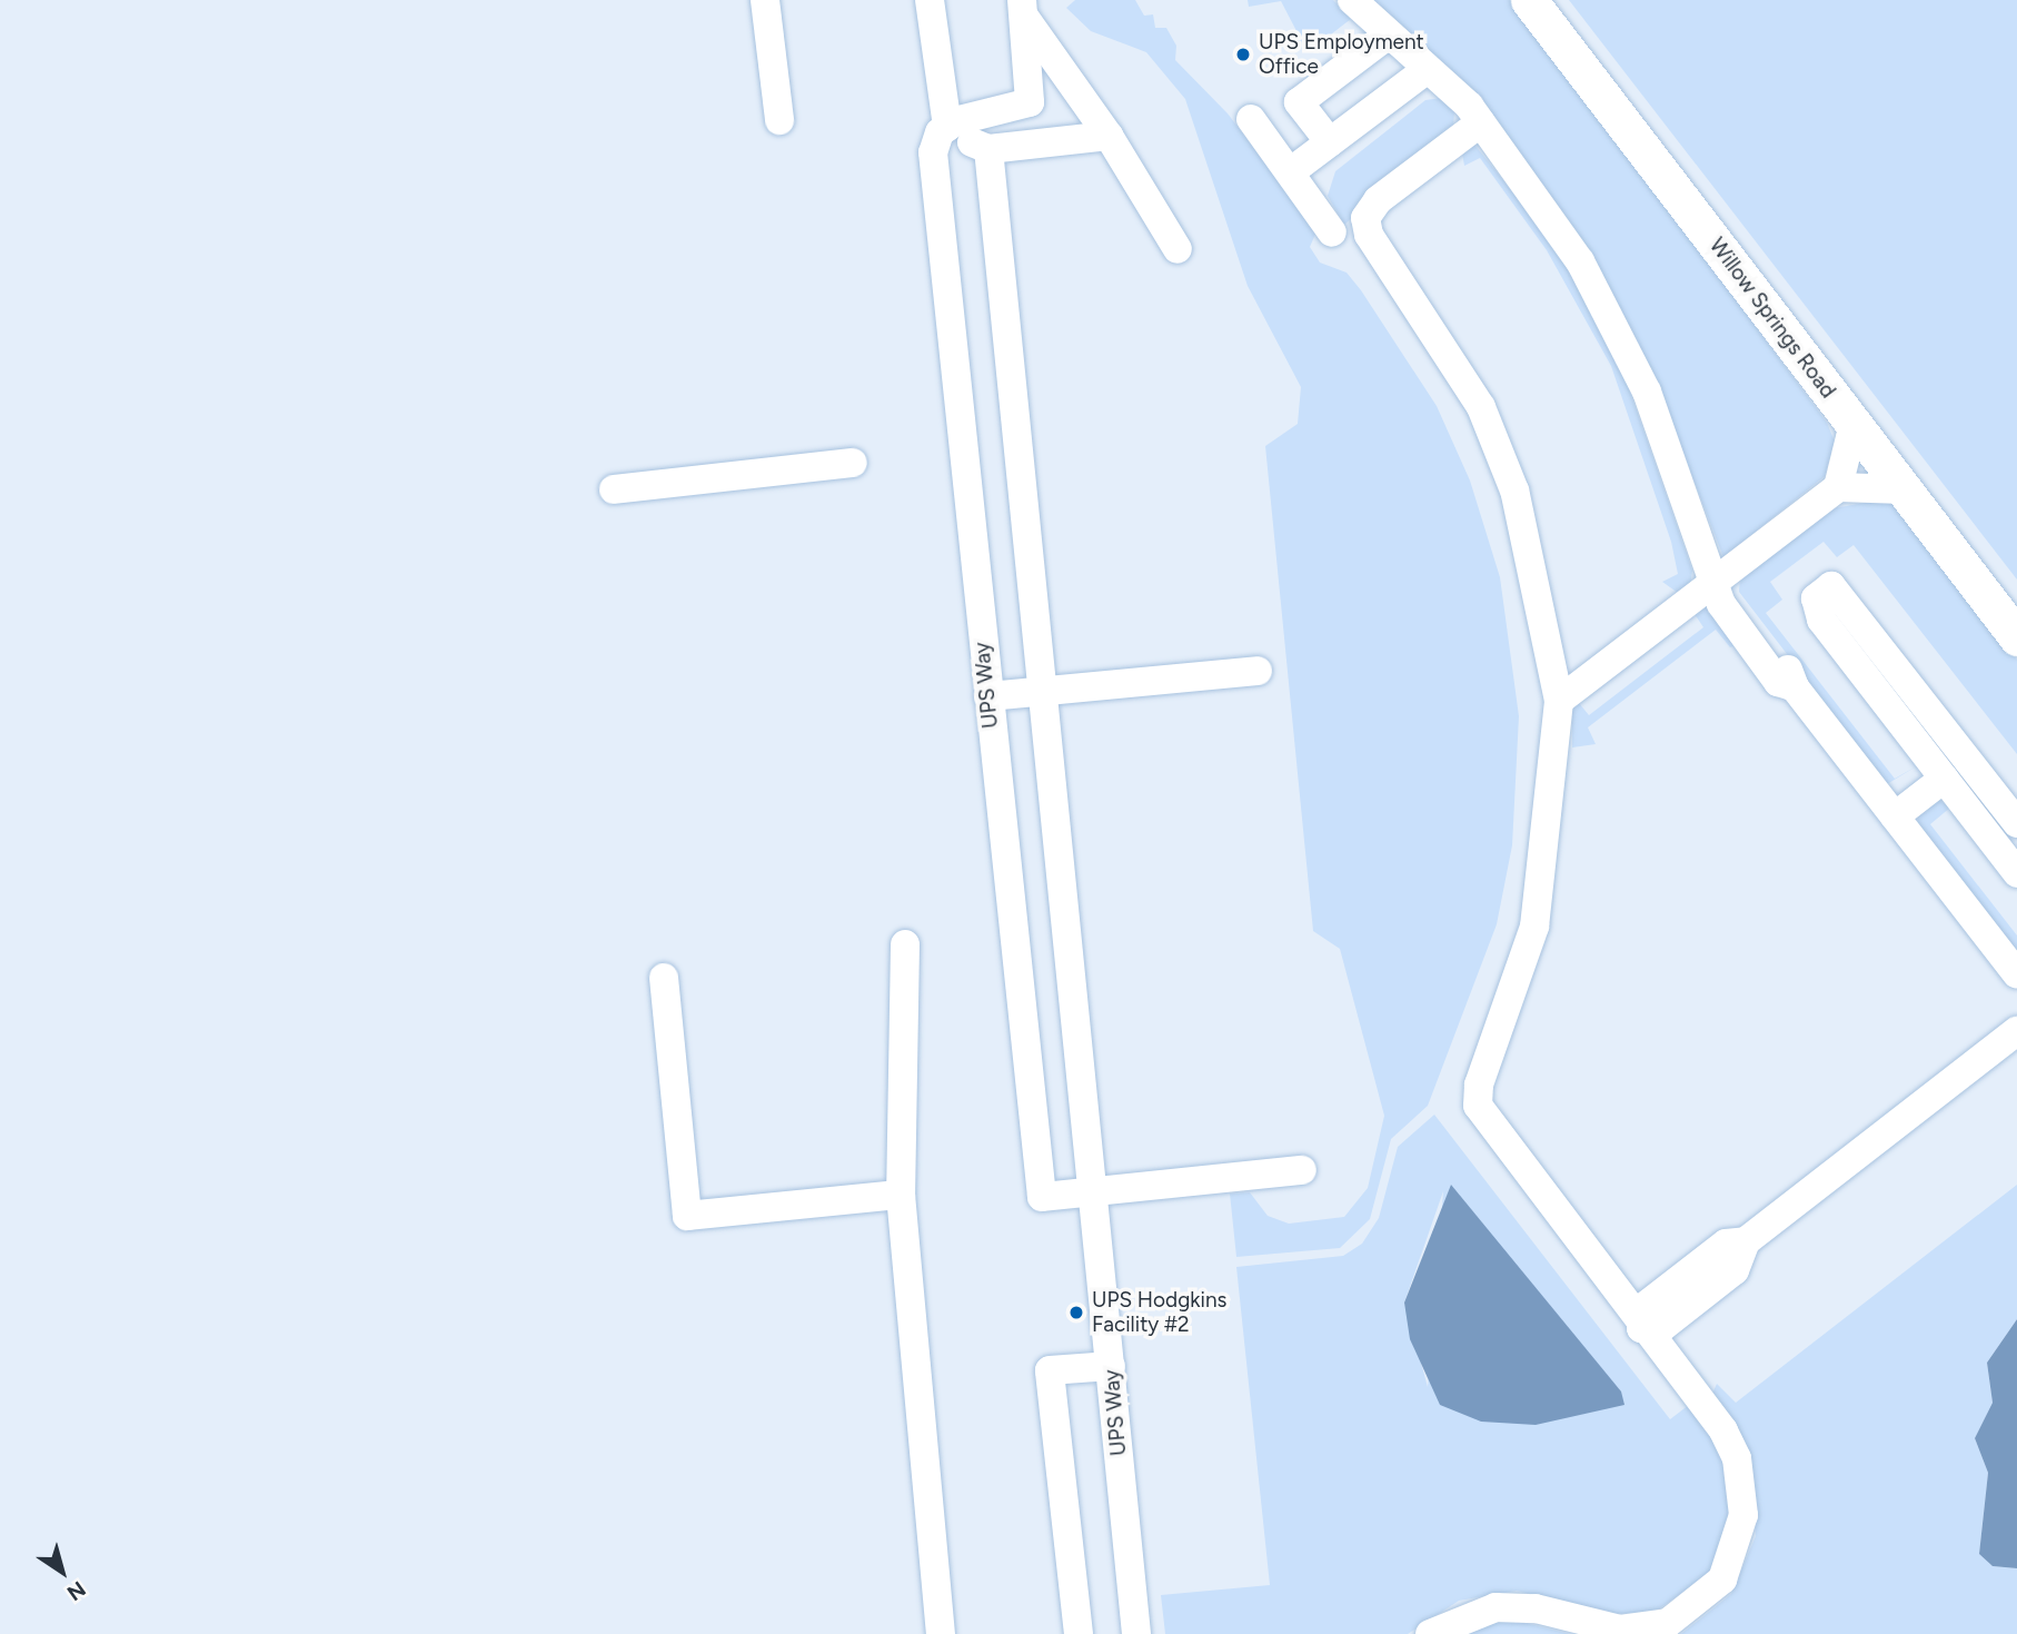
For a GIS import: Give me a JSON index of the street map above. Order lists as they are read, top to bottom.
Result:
{
  "streets": {
    "main road": ["Willow Springs Road"],
    "lane": ["UPS Way"]
  },
  "places": ["UPS Employment Office", "UPS Hodgkins Facility #2"],
  "north": "bottom right"
}
